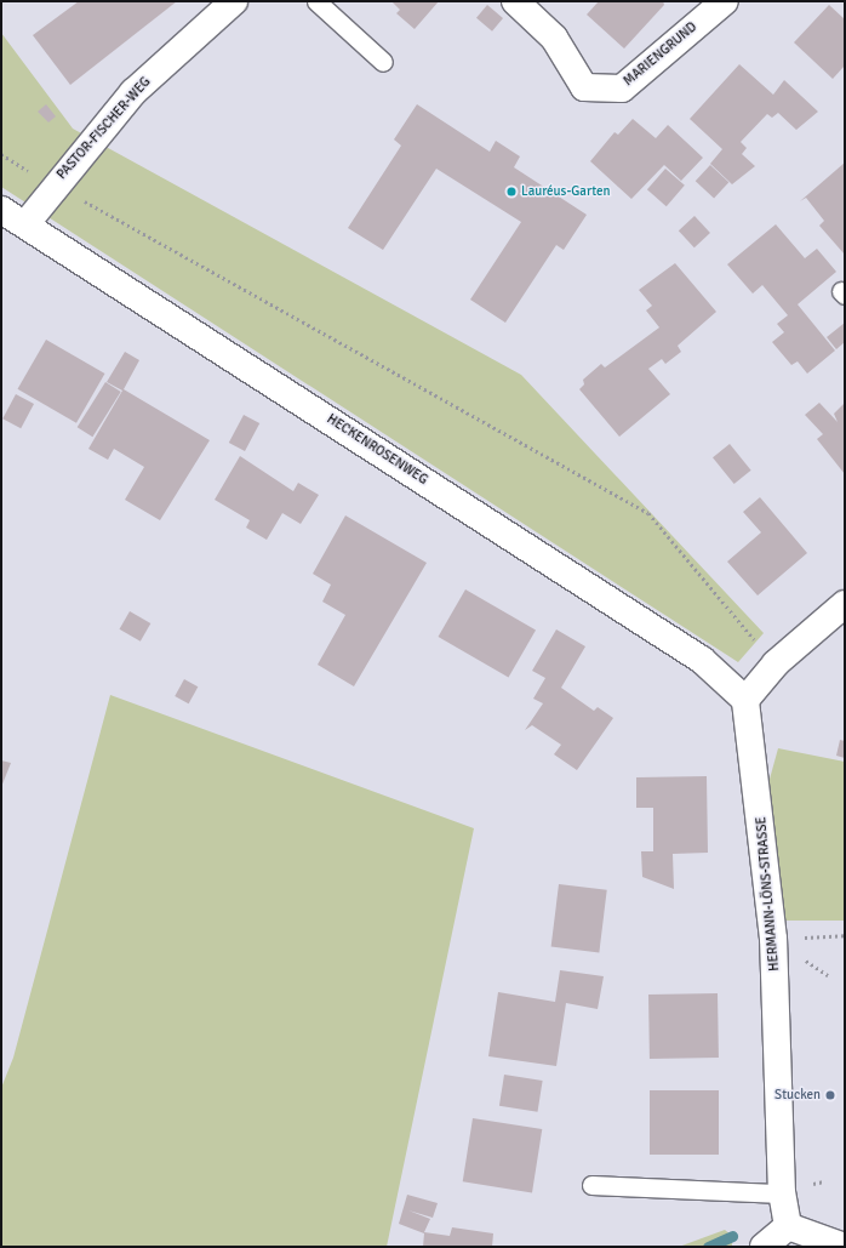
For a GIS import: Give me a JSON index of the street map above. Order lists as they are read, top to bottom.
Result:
{
  "streets": {
    "street": [
      "MARIENGRUND",
      "PASTOR-FISCHER-WEG",
      "HECKENROSENWEG",
      "HERMANN-LÖNS-STRASSE"
    ]
  },
  "crossings": [
    ["PASTOR-FISCHER-WEG", "HECKENROSENWEG"],
    ["HECKENROSENWEG", "HERMANN-LÖNS-STRASSE"]
  ],
  "places": ["Lauréus-Garten", "Stucken"]
}
